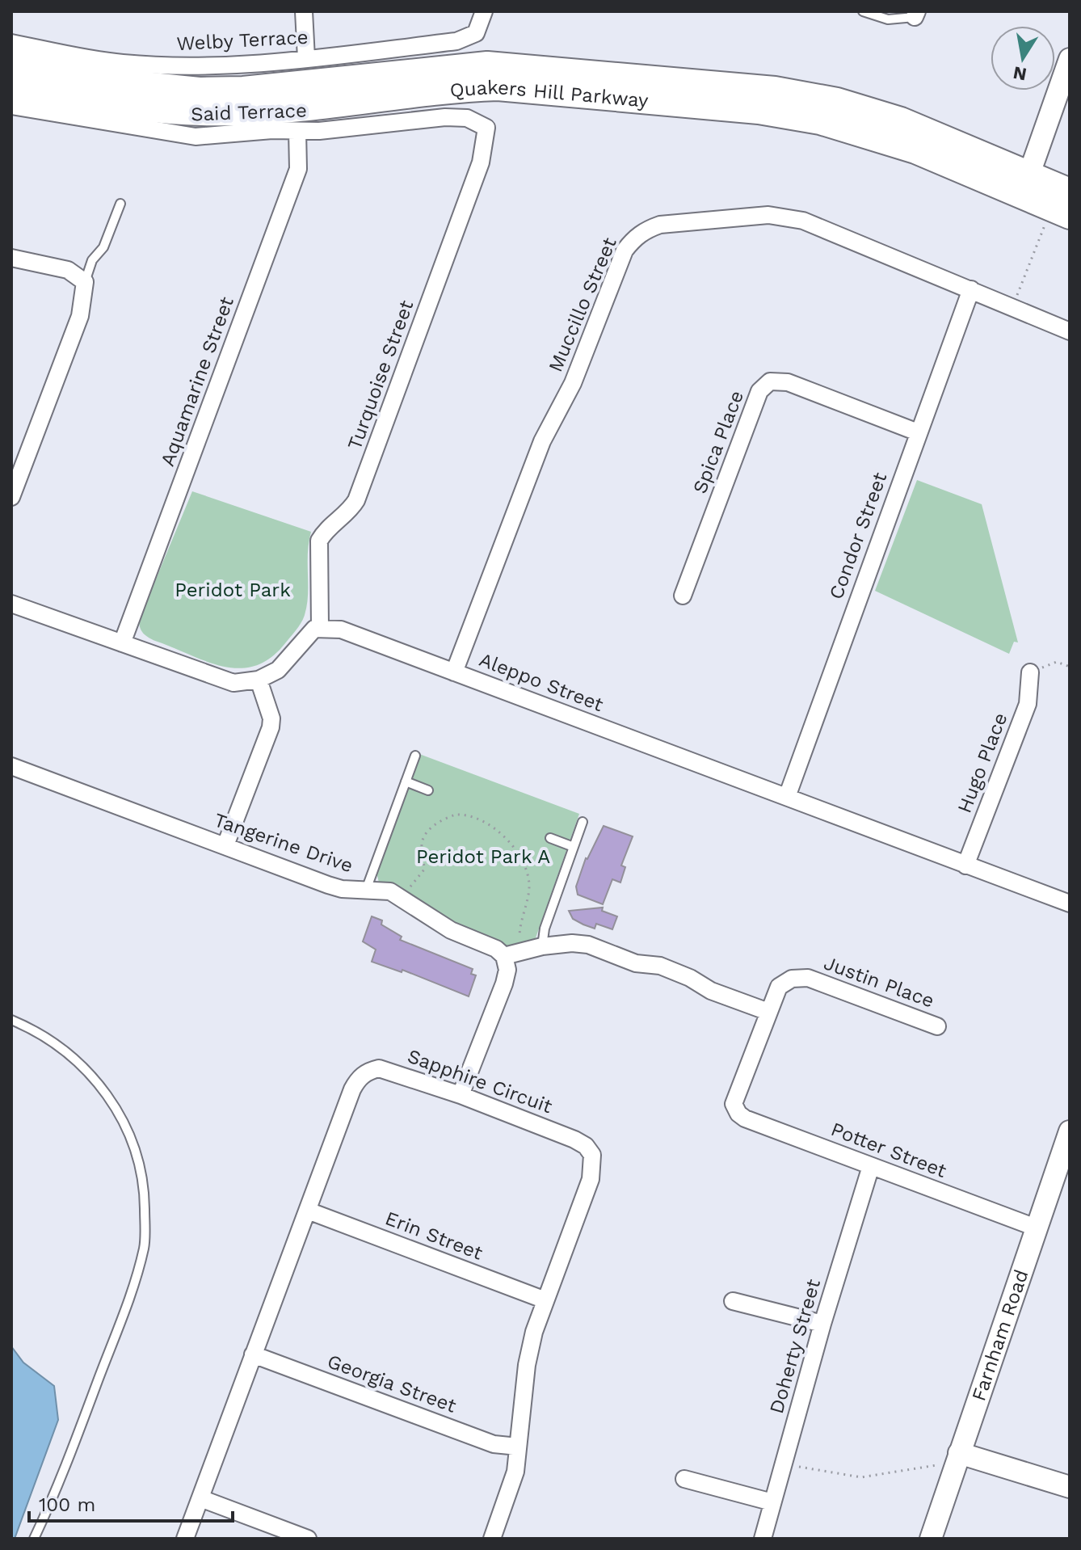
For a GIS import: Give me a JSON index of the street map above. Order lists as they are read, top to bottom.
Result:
{
  "streets": {
    "main road": ["Quakers Hill Parkway"],
    "street": [
      "Welby Terrace",
      "Said Terrace",
      "Muccillo Street",
      "Turquoise Street",
      "Aquamarine Street",
      "Spica Place",
      "Condor Street",
      "Aleppo Street",
      "Hugo Place",
      "Tangerine Drive",
      "Justin Place",
      "Sapphire Circuit",
      "Potter Street",
      "Erin Street",
      "Farnham Road",
      "Doherty Street",
      "Georgia Street"
    ]
  },
  "crossings": [
    ["Said Terrace", "Turquoise Street"],
    ["Said Terrace", "Aquamarine Street"],
    ["Muccillo Street", "Condor Street"],
    ["Muccillo Street", "Aleppo Street"],
    ["Turquoise Street", "Aleppo Street"],
    ["Spica Place", "Condor Street"],
    ["Condor Street", "Aleppo Street"],
    ["Aleppo Street", "Hugo Place"],
    ["Justin Place", "Potter Street"],
    ["Sapphire Circuit", "Erin Street"],
    ["Sapphire Circuit", "Georgia Street"],
    ["Potter Street", "Farnham Road"],
    ["Potter Street", "Doherty Street"]
  ],
  "parks": ["Peridot Park", "Peridot Park A"],
  "scale_bar": "100 m",
  "north": "bottom"
}
